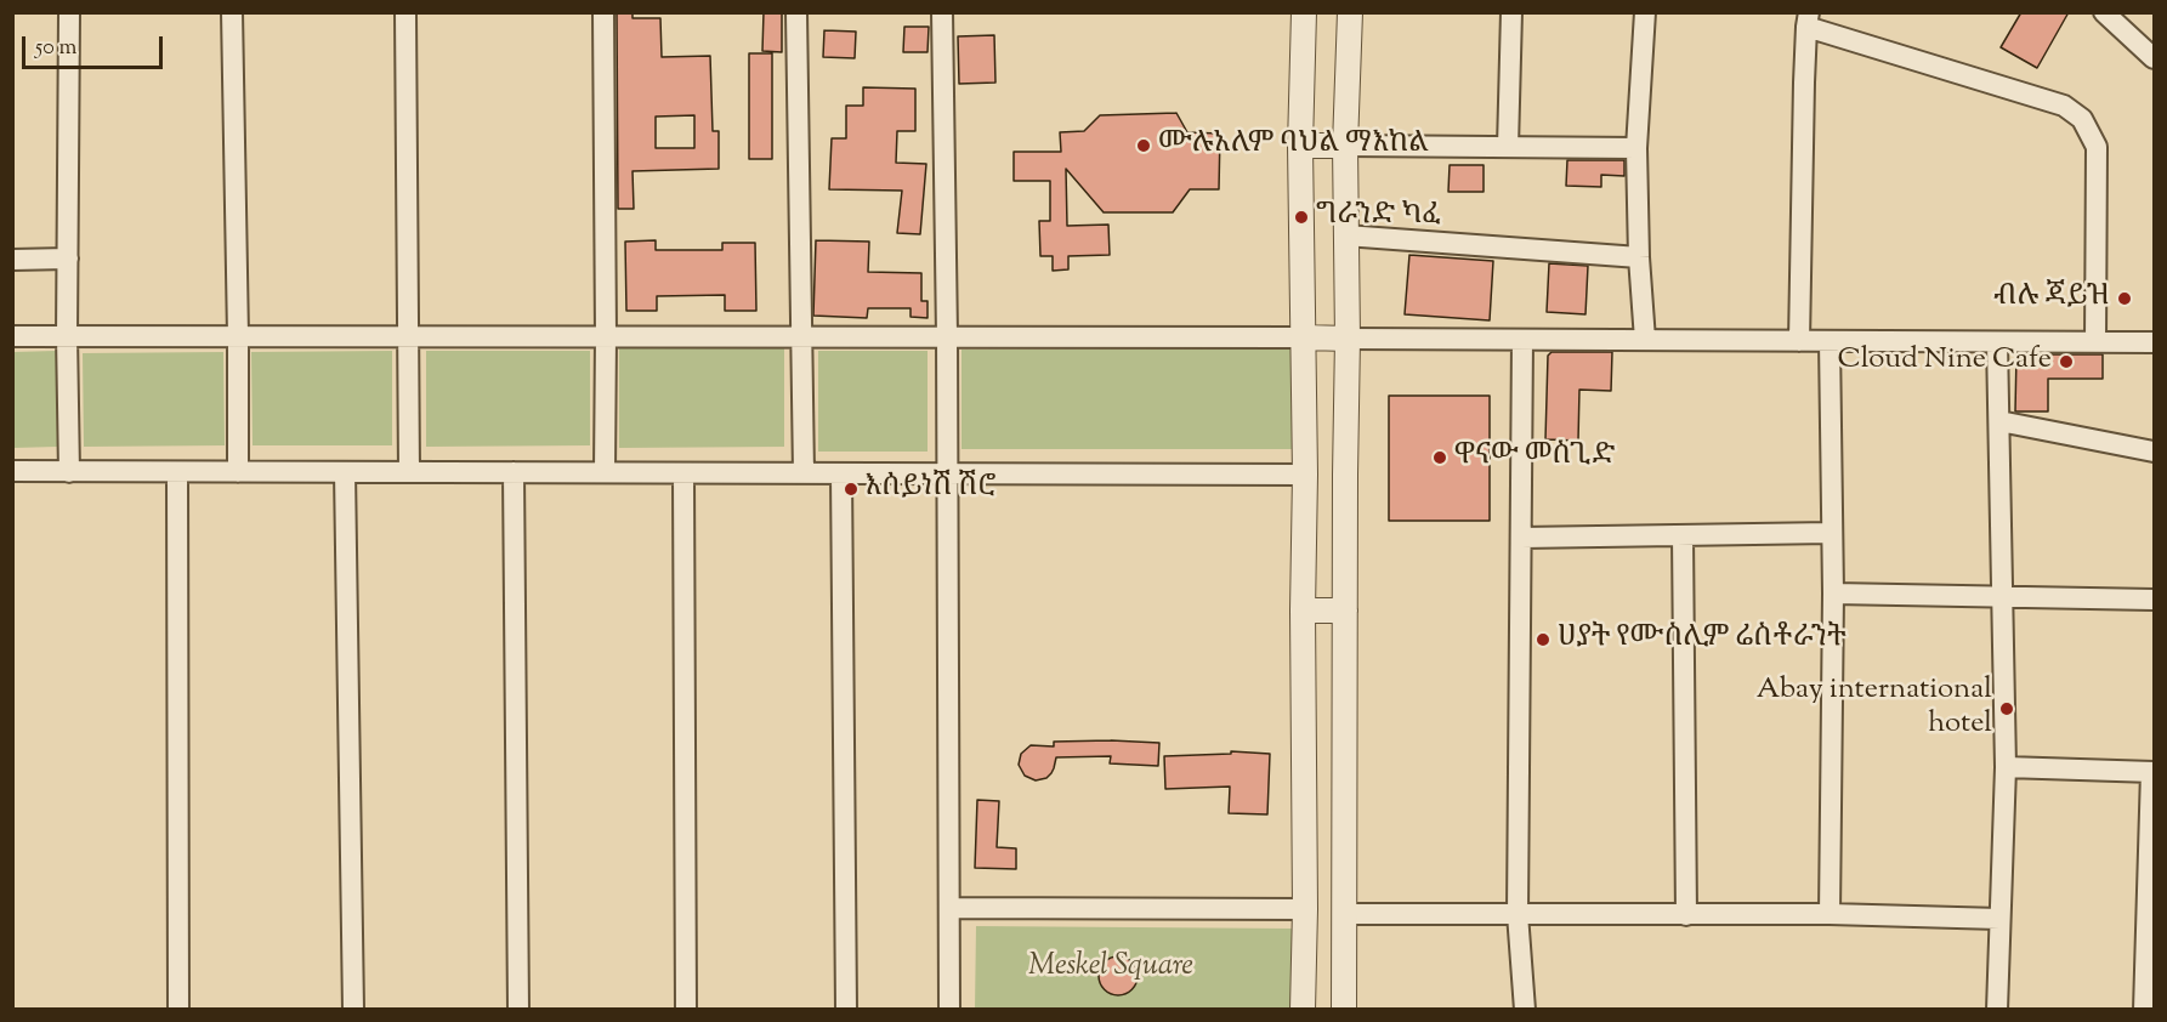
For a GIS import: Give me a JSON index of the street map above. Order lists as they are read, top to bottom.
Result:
{
  "parks": ["Meskel Square"],
  "places": [
    "ሙሉአለም ባህል ማእከል",
    "ግራንድ ካፈ",
    "ብሉ ጃይዝ",
    "Cloud Nine Cafe",
    "ዋናው መስጊድ",
    "እሰይነሽ ሽሮ",
    "ሀያት የሙስሊም ሬስቶራንት",
    "Abay international hotel"
  ],
  "scale_bar": "50 m"
}
